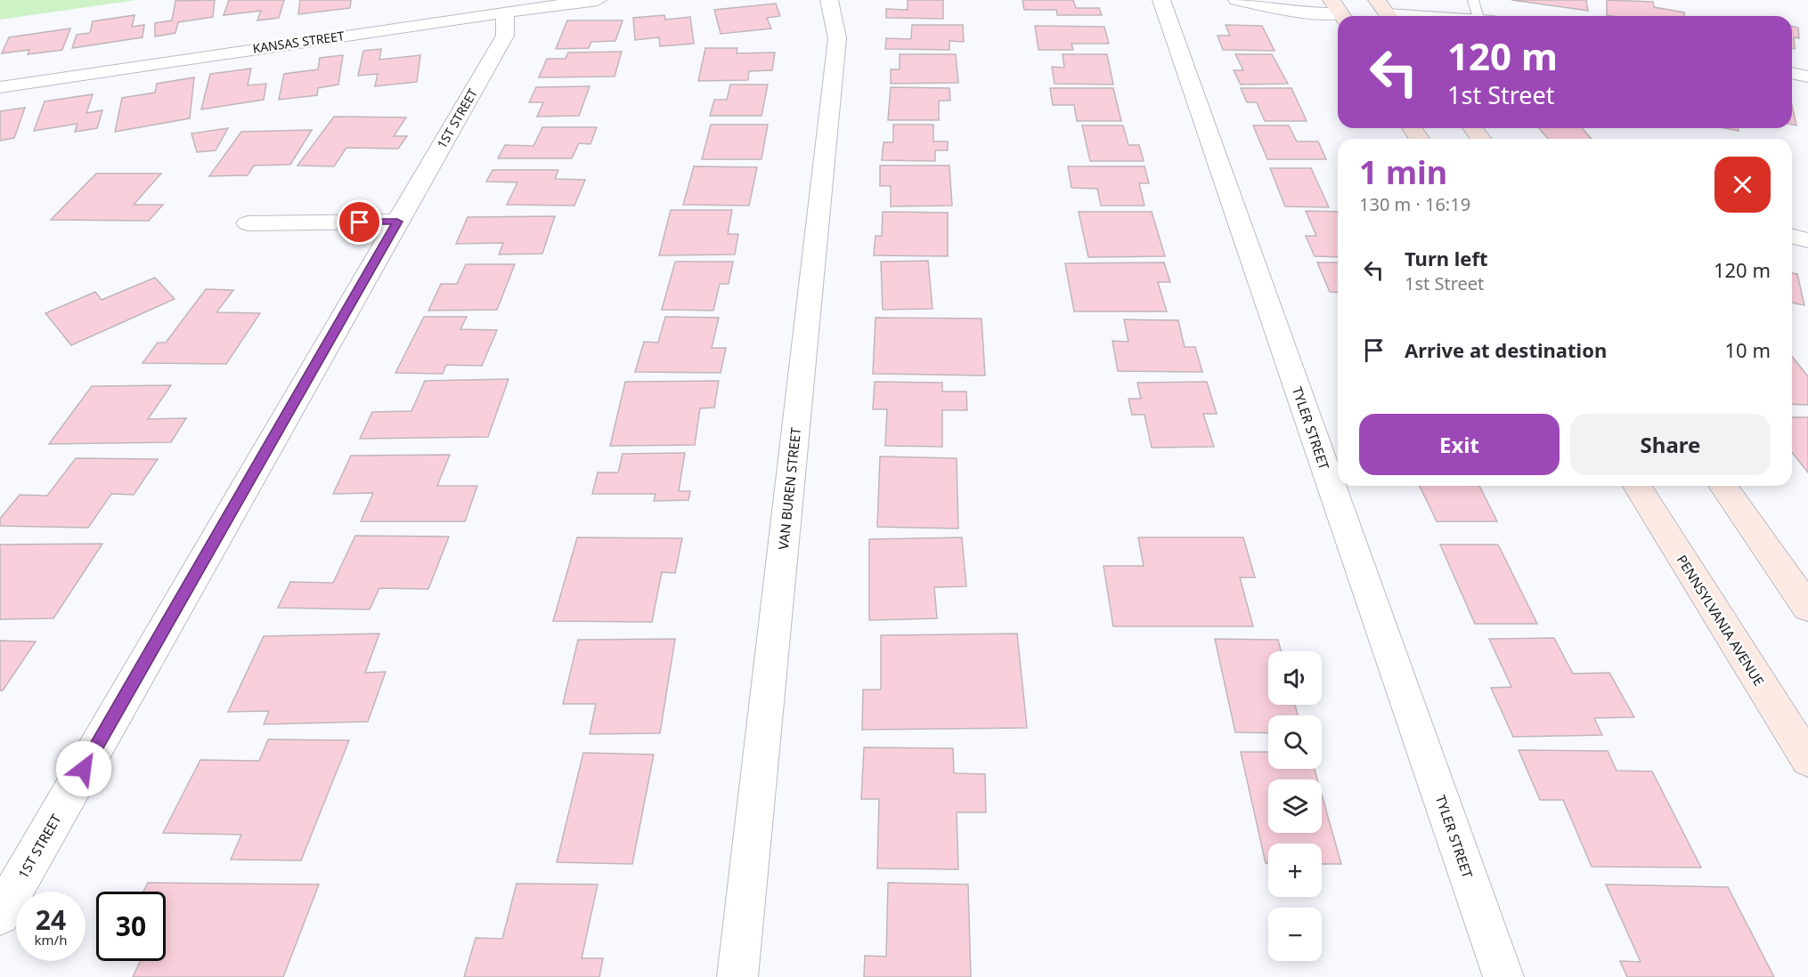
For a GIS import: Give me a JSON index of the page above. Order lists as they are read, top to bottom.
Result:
{
  "streets": {
    "main road": ["PENNSYLVANIA AVENUE"],
    "street": [
      "KANSAS STREET",
      "1ST STREET",
      "TYLER STREET",
      "VAN BUREN STREET"
    ]
  },
  "crossings": [
    ["KANSAS STREET", "1ST STREET"]
  ],
  "page": {
    "turn": ["120 m", "1st Street"],
    "heading": ["1 min", "130 m · 16:19"],
    "list": [
      {
        "name": "Turn left",
        "note": "1st Street",
        "value": "120 m"
      },
      {
        "name": "Arrive at destination",
        "value": "10 m"
      }
    ],
    "buttons": ["Exit", "Share"],
    "map_buttons": ["+", "−"],
    "speed": "24 km/h",
    "limit": "30"
  }
}
